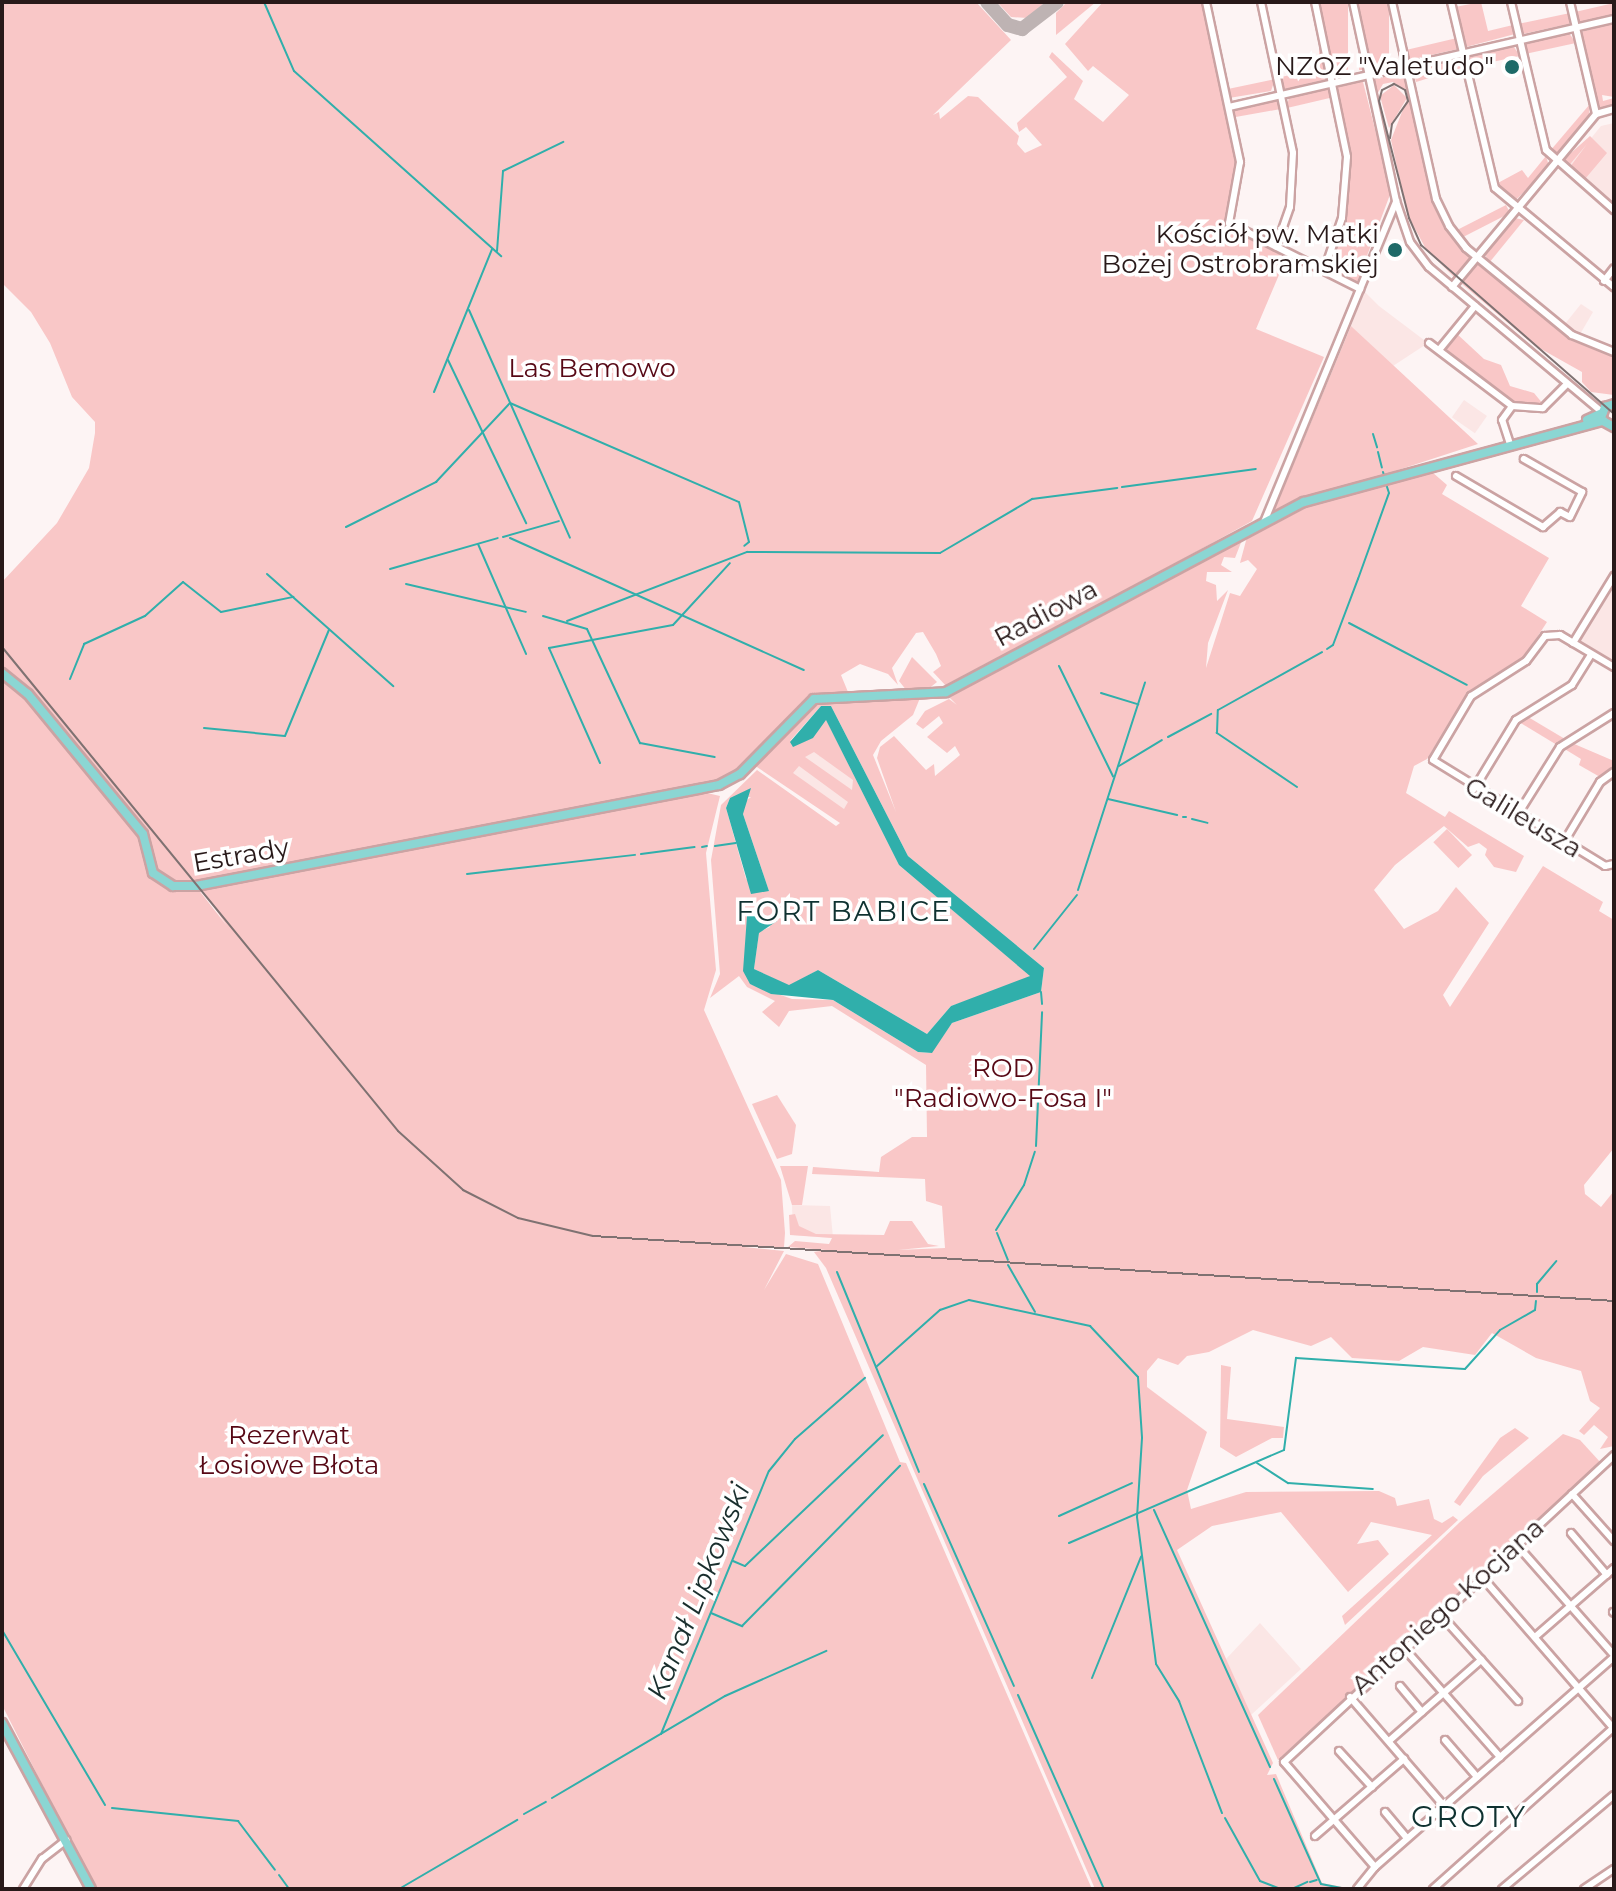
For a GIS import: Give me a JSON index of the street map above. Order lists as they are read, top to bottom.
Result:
{
  "streets": {
    "main road": ["Radiowa", "Estrady"],
    "street": ["Galileusza", "Antoniego Kocjana"]
  },
  "crossings": [
    ["Radiowa", "Estrady"]
  ],
  "districts": ["FORT BABICE", "GROTY"],
  "water": ["Kanał Lipkowski"],
  "parks": ["Las Bemowo", "ROD \"Radiowo-Fosa I\"", "Rezerwat Łosiowe Błota"],
  "places": ["NZOZ \"Valetudo\"", "Kościół pw. Matki Bożej Ostrobramskiej"]
}
